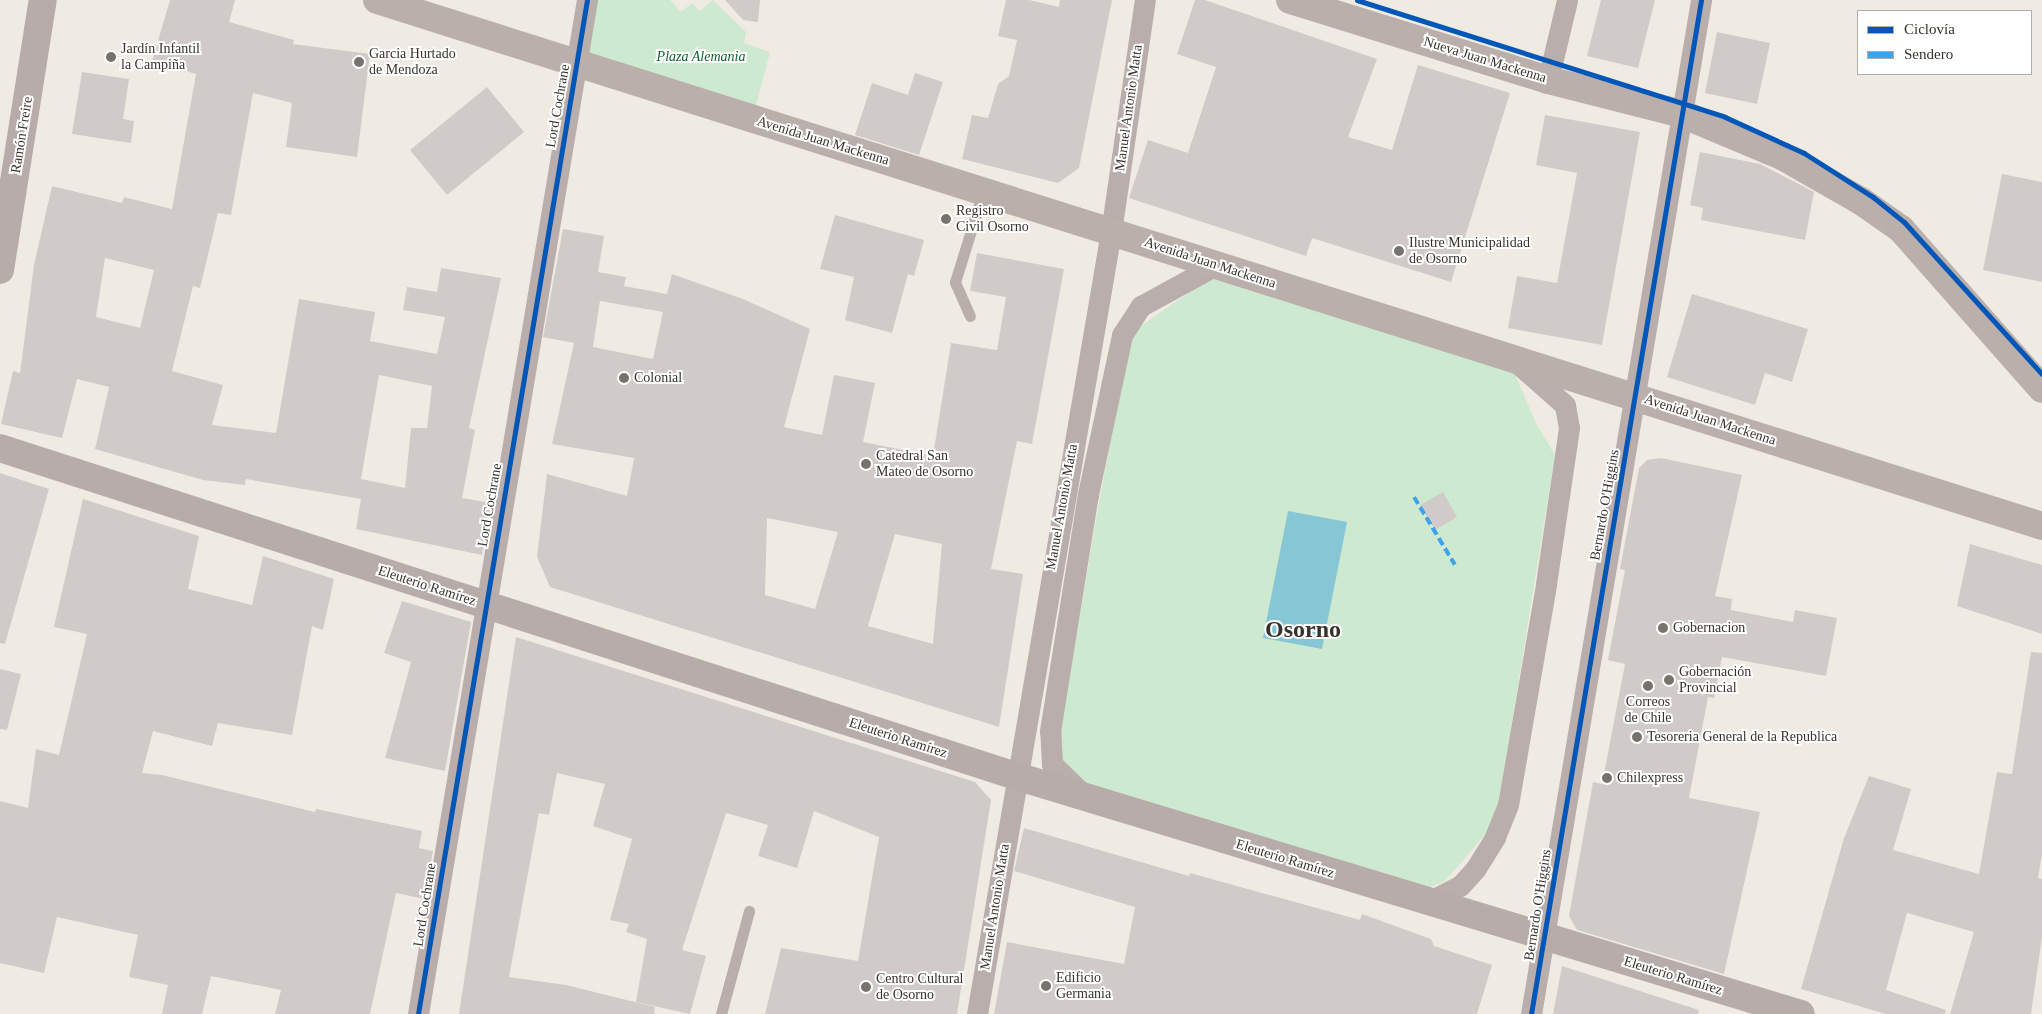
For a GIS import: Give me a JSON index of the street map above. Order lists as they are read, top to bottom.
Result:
{
  "streets": {
    "main road": [
      "Nueva Juan Mackenna",
      "Ramón Freire",
      "Avenida Juan Mackenna",
      "Eleuterio Ramírez"
    ],
    "street": ["Lord Cochrane", "Manuel Antonio Matta", "Bernardo O'Higgins"]
  },
  "crossings": [
    ["Nueva Juan Mackenna", "Bernardo O'Higgins"],
    ["Lord Cochrane", "Avenida Juan Mackenna"],
    ["Lord Cochrane", "Eleuterio Ramírez"],
    ["Manuel Antonio Matta", "Avenida Juan Mackenna"],
    ["Manuel Antonio Matta", "Eleuterio Ramírez"],
    ["Avenida Juan Mackenna", "Bernardo O'Higgins"],
    ["Bernardo O'Higgins", "Eleuterio Ramírez"]
  ],
  "districts": ["Osorno"],
  "parks": ["Plaza Alemania"],
  "places": [
    "Jardín Infantil la Campiña",
    "Garcia Hurtado de Mendoza",
    "Registro Civil Osorno",
    "Ilustre Municipalidad de Osorno",
    "Colonial",
    "Catedral San Mateo de Osorno",
    "Gobernacion",
    "Gobernación Provincial",
    "Correos de Chile",
    "Tesoreria General de la Republica",
    "Chilexpress",
    "Edificio Germania",
    "Centro Cultural de Osorno"
  ],
  "legend": ["Ciclovía", "Sendero"]
}
